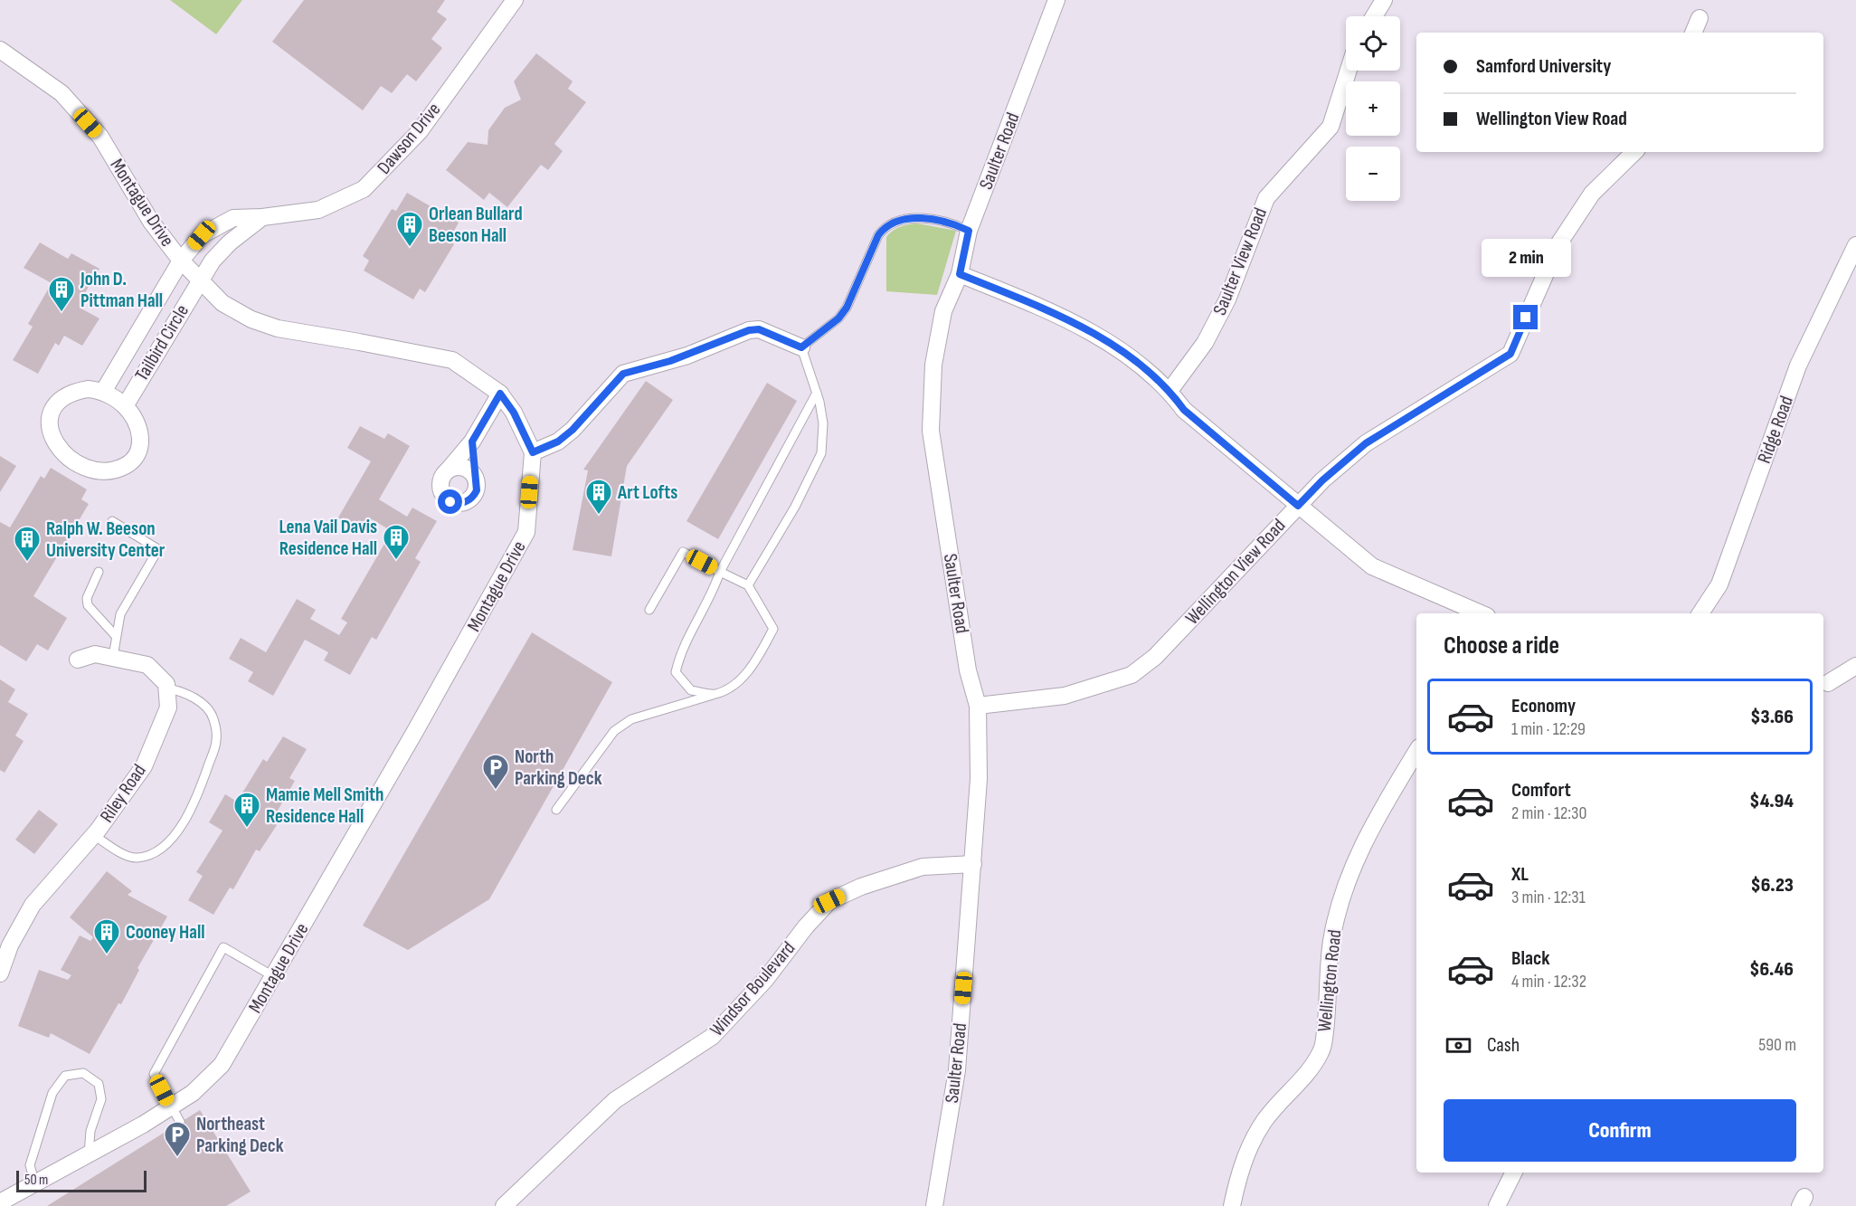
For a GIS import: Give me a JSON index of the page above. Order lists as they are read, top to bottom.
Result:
{
  "streets": {
    "street": [
      "Dawson Drive",
      "Saulter Road",
      "Montague Drive",
      "Saulter View Road",
      "Tailbird Circle",
      "Ridge Road",
      "Wellington View Road",
      "Riley Road",
      "Wellington Road",
      "Windsor Boulevard"
    ]
  },
  "crossings": [
    ["Dawson Drive", "Montague Drive"],
    ["Dawson Drive", "Tailbird Circle"],
    ["Saulter Road", "Wellington View Road"],
    ["Saulter Road", "Windsor Boulevard"],
    ["Montague Drive", "Tailbird Circle"]
  ],
  "places": {
    "building": [
      "Orlean Bullard Beeson Hall",
      "John D. Pittman Hall",
      "Art Lofts",
      "Lena Vail Davis Residence Hall",
      "Ralph W. Beeson University Center",
      "Mamie Mell Smith Residence Hall",
      "Cooney Hall"
    ],
    "parking": ["North Parking Deck", "Northeast Parking Deck"]
  },
  "scale_bar": "50 m",
  "page": {
    "map_buttons": ["+", "−"],
    "banner": ["Samford University", "Wellington View Road"],
    "bubble": "2 min",
    "heading": "Choose a ride",
    "list": [
      {
        "name": "Economy",
        "note": "1 min · 12:29",
        "value": "$3.66"
      },
      {
        "name": "Comfort",
        "note": "2 min · 12:30",
        "value": "$4.94"
      },
      {
        "name": "XL",
        "note": "3 min · 12:31",
        "value": "$6.23"
      },
      {
        "name": "Black",
        "note": "4 min · 12:32",
        "value": "$6.46"
      }
    ],
    "pay": ["Cash", "590 m"],
    "buttons": "Confirm",
    "scale": "50 m"
  }
}
